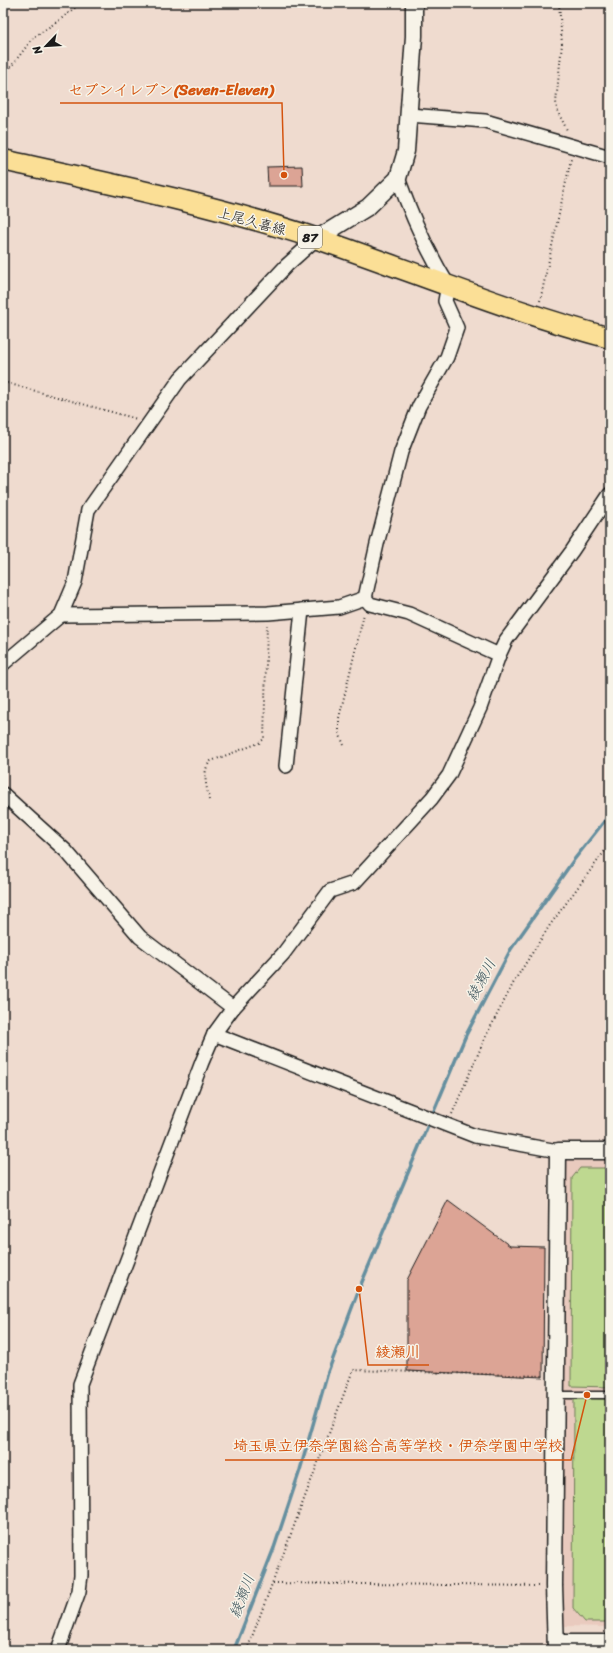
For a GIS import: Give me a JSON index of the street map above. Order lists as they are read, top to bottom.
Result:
{
  "streets": {
    "main road": ["上尾久喜線", "87"]
  },
  "water": ["綾瀬川"],
  "places": ["セブンイレブン(Seven-Eleven)", "綾瀬川", "埼玉県立伊奈学園総合高等学校・伊奈学園中学校"],
  "north": "bottom left"
}
